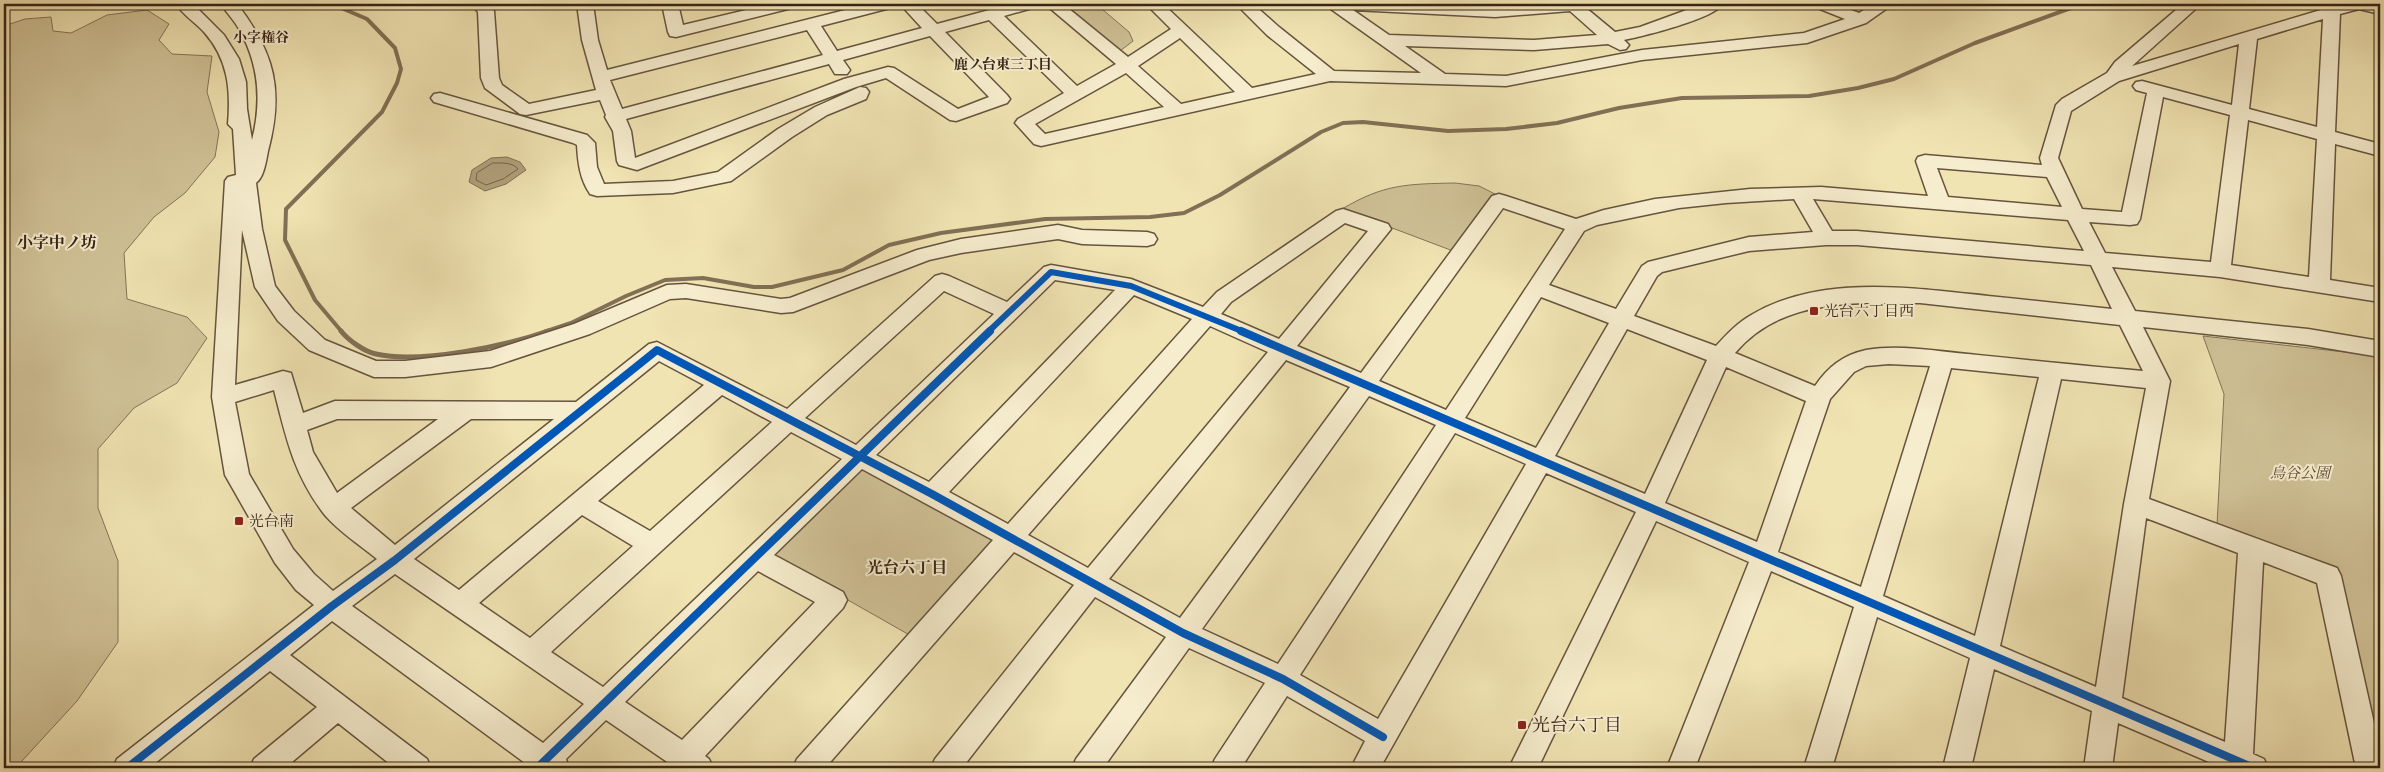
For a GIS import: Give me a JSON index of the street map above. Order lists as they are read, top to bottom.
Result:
{
  "districts": [
    "小字権谷",
    "鹿ノ台東三丁目",
    "小字中ノ坊",
    "光台六丁目"
  ],
  "parks": ["鳥谷公園"],
  "places": {
    "transit": ["光台六丁目西", "光台南", "光台六丁目"]
  }
}
